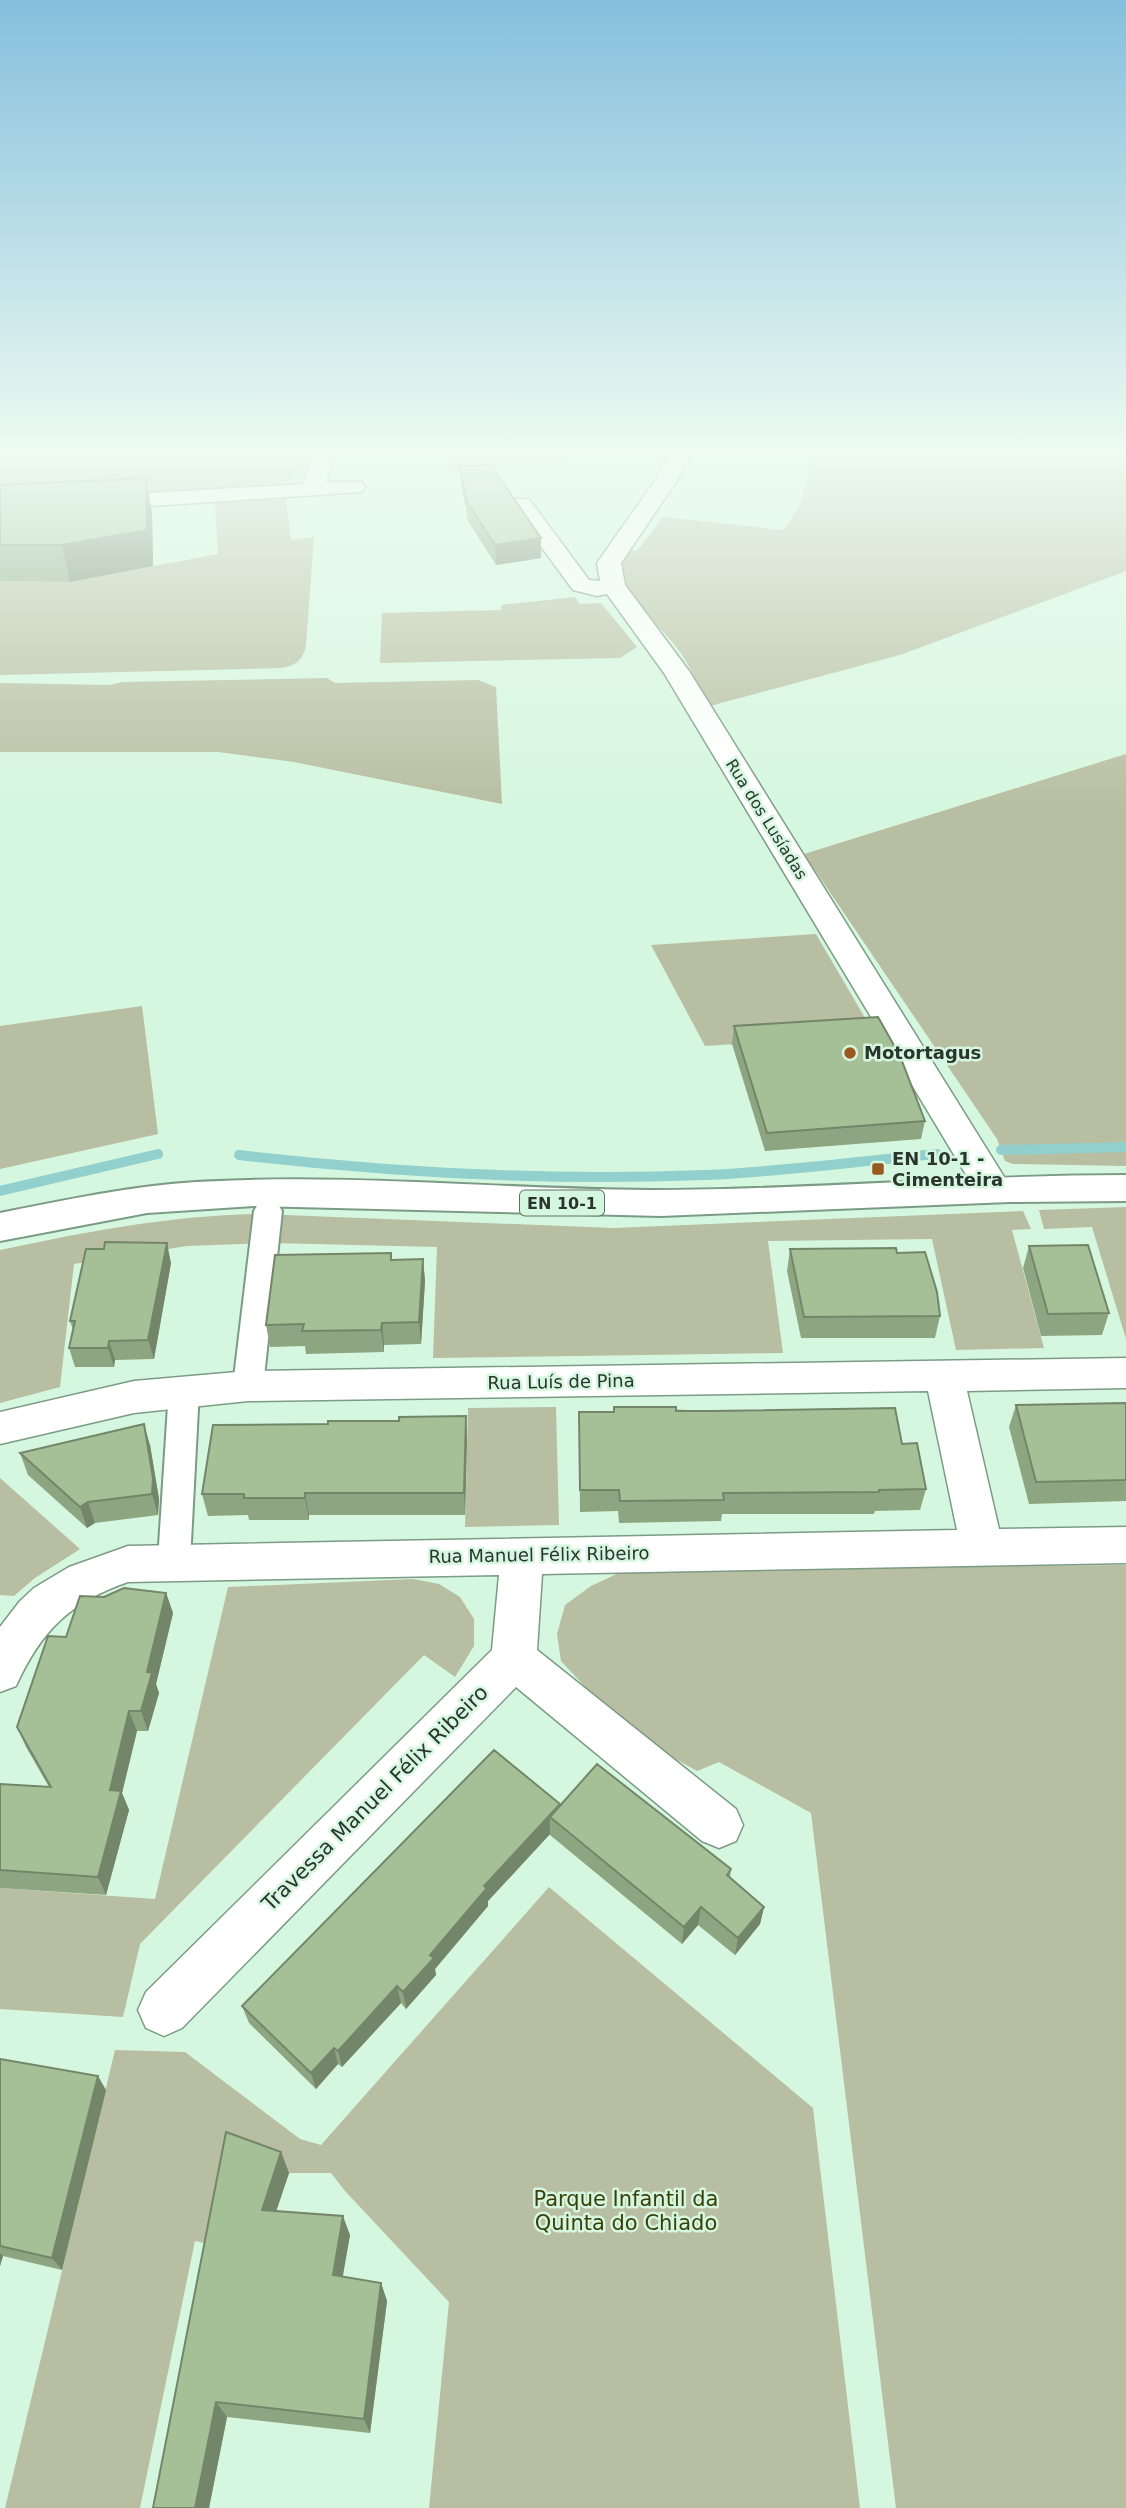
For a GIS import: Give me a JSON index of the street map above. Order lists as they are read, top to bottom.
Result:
{
  "streets": {
    "main road": ["EN 10-1"],
    "street": [
      "Rua dos Lusíadas",
      "Rua Luís de Pina",
      "Rua Manuel Félix Ribeiro",
      "Travessa Manuel Félix Ribeiro"
    ]
  },
  "crossings": [
    ["Rua dos Lusíadas", "EN 10-1"]
  ],
  "parks": ["Parque Infantil da Quinta do Chiado"],
  "places": {
    "other": ["Motortagus"],
    "transit": ["EN 10-1 - Cimenteira"]
  }
}
